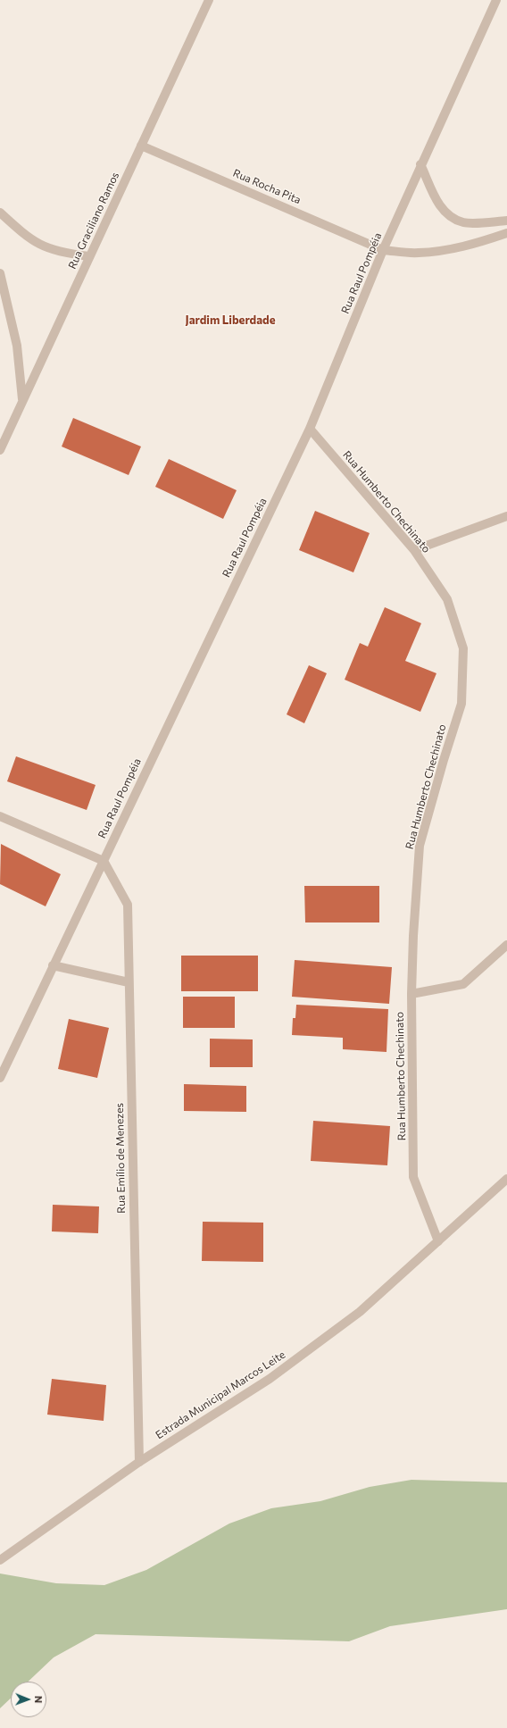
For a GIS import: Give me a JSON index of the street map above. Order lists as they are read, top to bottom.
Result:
{
  "streets": {
    "street": [
      "Rua Rocha Pita",
      "Rua Graciliano Ramos",
      "Rua Raul Pompéia",
      "Rua Humberto Chechinato",
      "Rua Emílio de Menezes",
      "Estrada Municipal Marcos Leite"
    ]
  },
  "crossings": [
    ["Rua Rocha Pita", "Rua Graciliano Ramos"],
    ["Rua Rocha Pita", "Rua Raul Pompéia"],
    ["Rua Raul Pompéia", "Rua Humberto Chechinato"],
    ["Rua Raul Pompéia", "Rua Emílio de Menezes"],
    ["Rua Humberto Chechinato", "Estrada Municipal Marcos Leite"],
    ["Rua Emílio de Menezes", "Estrada Municipal Marcos Leite"]
  ],
  "districts": ["Jardim Liberdade"],
  "north": "right"
}
